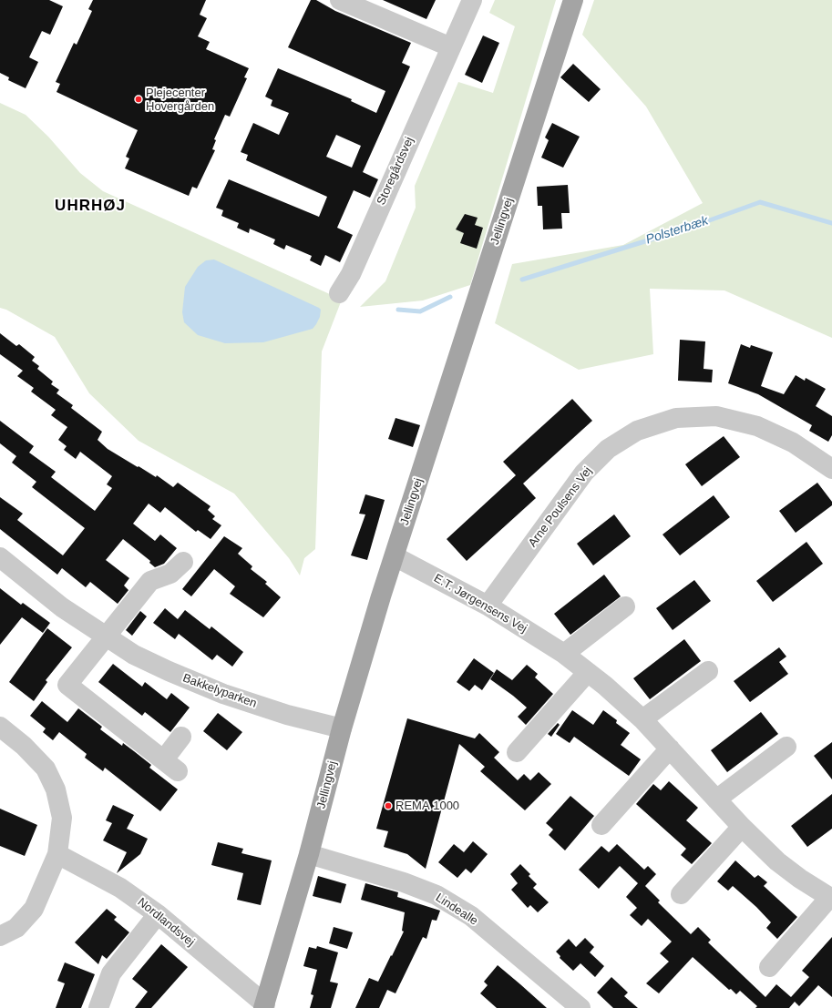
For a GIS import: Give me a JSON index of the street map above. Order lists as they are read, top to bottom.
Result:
{
  "streets": {
    "main road": ["Jellingvej"],
    "street": [
      "Storegårdsvej",
      "Arne Poulsens Vej",
      "E.T. Jørgensens Vej",
      "Bakkelyparken",
      "Lindealle",
      "Nordlandsvej"
    ]
  },
  "crossings": [
    ["Jellingvej", "E.T. Jørgensens Vej"],
    ["Jellingvej", "Bakkelyparken"],
    ["Jellingvej", "Lindealle"],
    ["Jellingvej", "Nordlandsvej"],
    ["Arne Poulsens Vej", "E.T. Jørgensens Vej"]
  ],
  "districts": ["UHRHØJ"],
  "water": ["Polsterbæk"],
  "places": ["Plejecenter Hovergården", "REMA 1000"]
}
